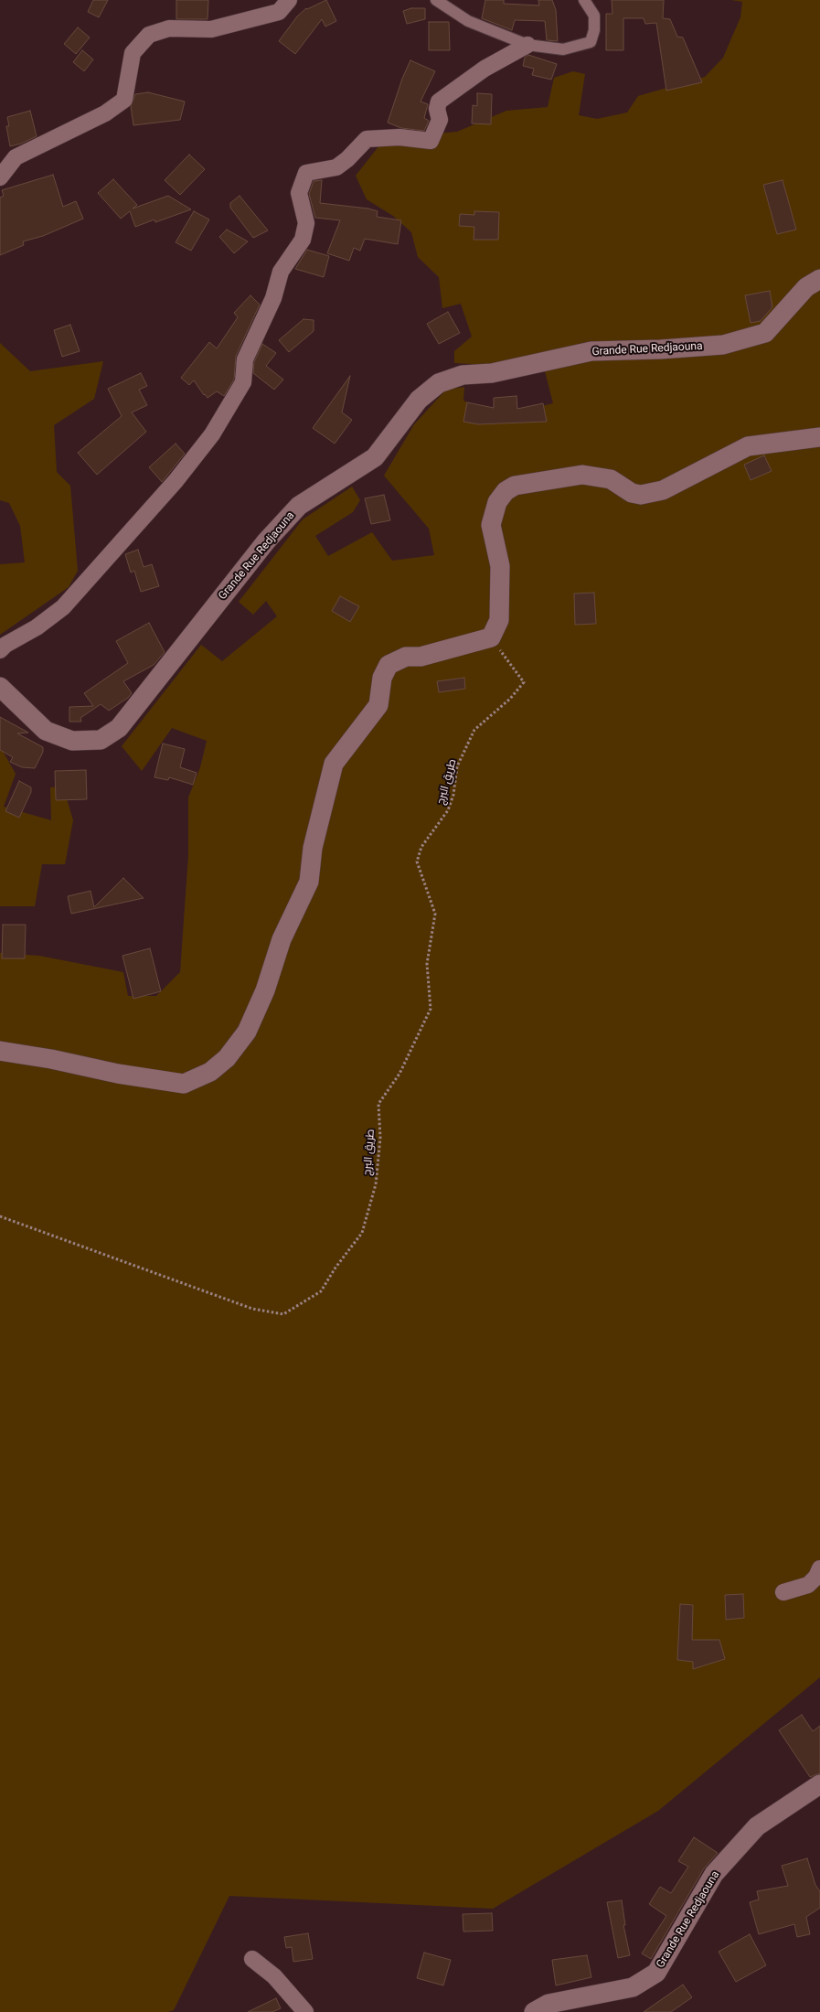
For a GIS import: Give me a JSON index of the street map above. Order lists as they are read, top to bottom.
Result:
{
  "streets": {
    "street": ["Grande Rue Redjaouna"],
    "path": ["طريق البرج"]
  }
}
